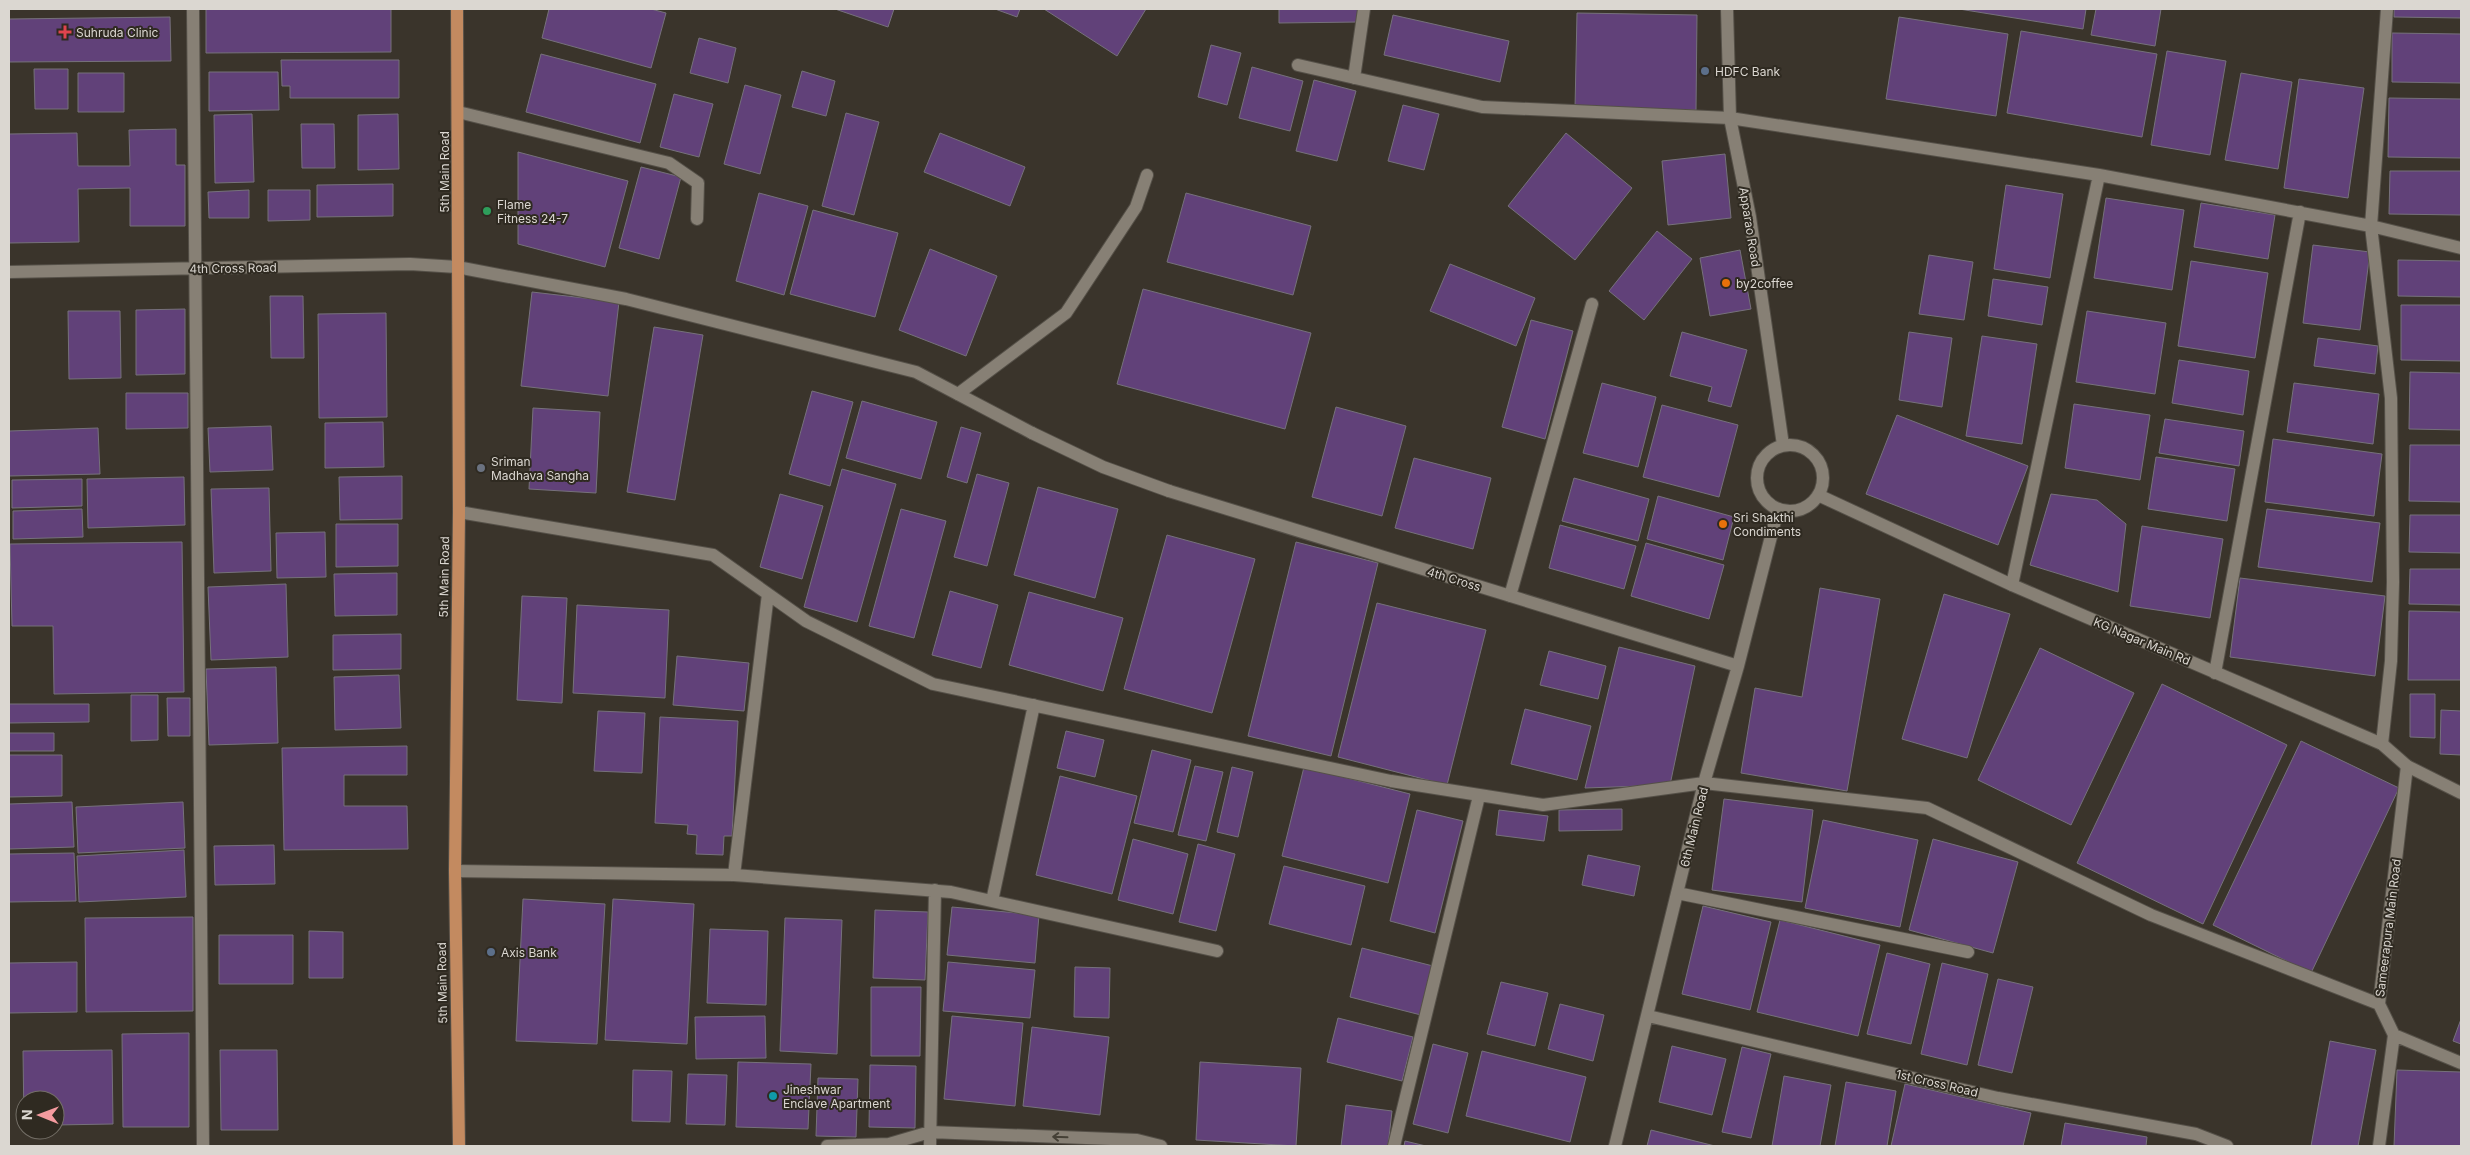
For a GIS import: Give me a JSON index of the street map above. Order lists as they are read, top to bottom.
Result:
{
  "streets": {
    "main road": ["5th Main Road"],
    "street": [
      "Apparao Road",
      "4th Cross Road",
      "4th Cross",
      "KG Nagar Main Rd",
      "6th Main Road",
      "Sameerapura Main Road",
      "1st Cross Road"
    ]
  },
  "crossings": [
    ["5th Main Road", "4th Cross Road"],
    ["Apparao Road", "KG Nagar Main Rd"],
    ["Apparao Road", "6th Main Road"],
    ["4th Cross Road", "4th Cross"],
    ["4th Cross", "6th Main Road"],
    ["KG Nagar Main Rd", "6th Main Road"],
    ["KG Nagar Main Rd", "Sameerapura Main Road"],
    ["6th Main Road", "1st Cross Road"]
  ],
  "places": {
    "health": ["Suhruda Clinic"],
    "other": [
      "HDFC Bank",
      "Flame Fitness 24-7",
      "by2coffee",
      "Sriman Madhava Sangha",
      "Sri Shakthi Condiments",
      "Axis Bank",
      "Jineshwar Enclave Apartment"
    ]
  },
  "north": "left"
}
